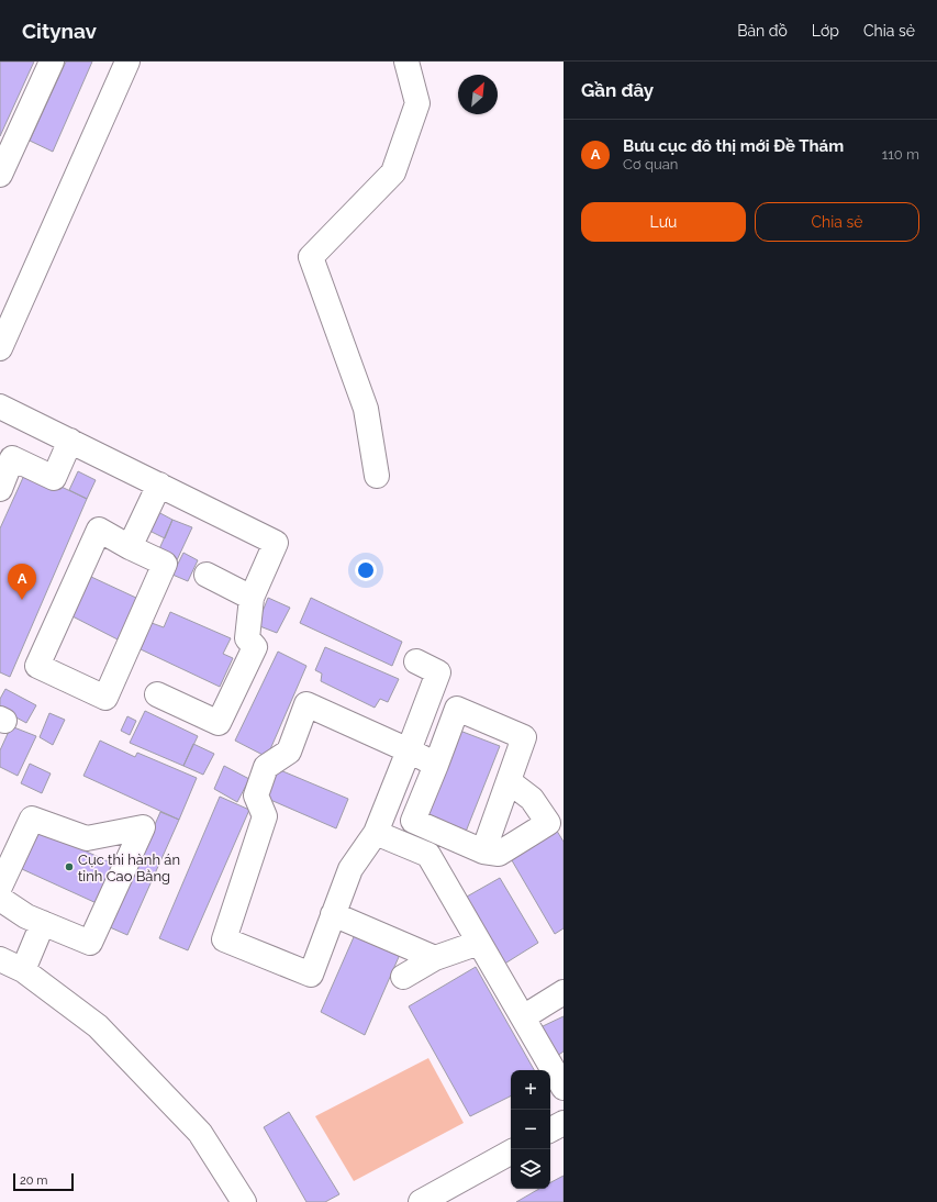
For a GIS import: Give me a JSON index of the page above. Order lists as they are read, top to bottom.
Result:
{
  "places": ["Cục thi hành án tỉnh Cao Bằng"],
  "scale_bar": "20 m",
  "north": "top right",
  "page": {
    "header": "Citynav",
    "nav": ["Bản đồ", "Lớp", "Chia sẻ"],
    "heading": "Gần đây",
    "list": [
      {
        "mark": "A",
        "name": "Bưu cục đô thị mới Đề Thám",
        "note": "Cơ quan",
        "value": "110 m"
      }
    ],
    "buttons": ["Lưu", "Chia sẻ"],
    "pins": "A",
    "map_buttons": ["+", "−"],
    "scale": "20 m"
  }
}
